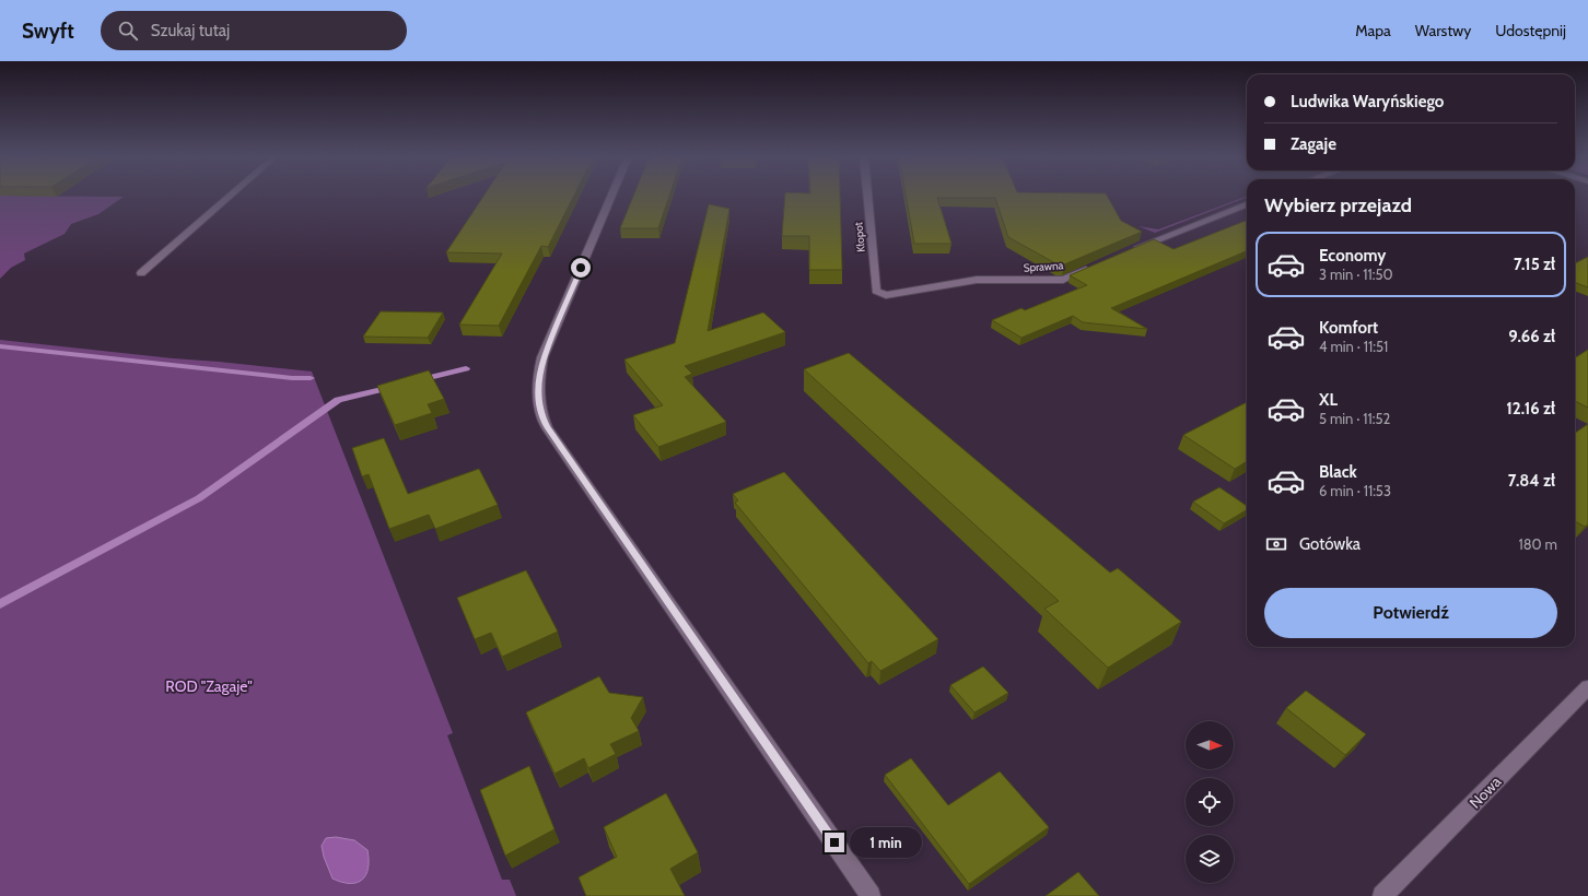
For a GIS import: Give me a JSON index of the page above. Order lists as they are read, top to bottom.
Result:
{
  "streets": {
    "street": ["Kłopot", "Sprawna", "Nowa"]
  },
  "crossings": [
    ["Kłopot", "Sprawna"]
  ],
  "parks": ["ROD \"Zagaje\""],
  "north": "right",
  "page": {
    "header": "Swyft",
    "search": "Szukaj tutaj",
    "nav": ["Mapa", "Warstwy", "Udostępnij"],
    "banner": ["Ludwika Waryńskiego", "Zagaje"],
    "heading": "Wybierz przejazd",
    "list": [
      {
        "name": "Economy",
        "note": "3 min · 11:50",
        "value": "7.15 zł"
      },
      {
        "name": "Komfort",
        "note": "4 min · 11:51",
        "value": "9.66 zł"
      },
      {
        "name": "XL",
        "note": "5 min · 11:52",
        "value": "12.16 zł"
      },
      {
        "name": "Black",
        "note": "6 min · 11:53",
        "value": "7.84 zł"
      }
    ],
    "pay": ["Gotówka", "180 m"],
    "buttons": "Potwierdź",
    "bubble": "1 min"
  }
}
